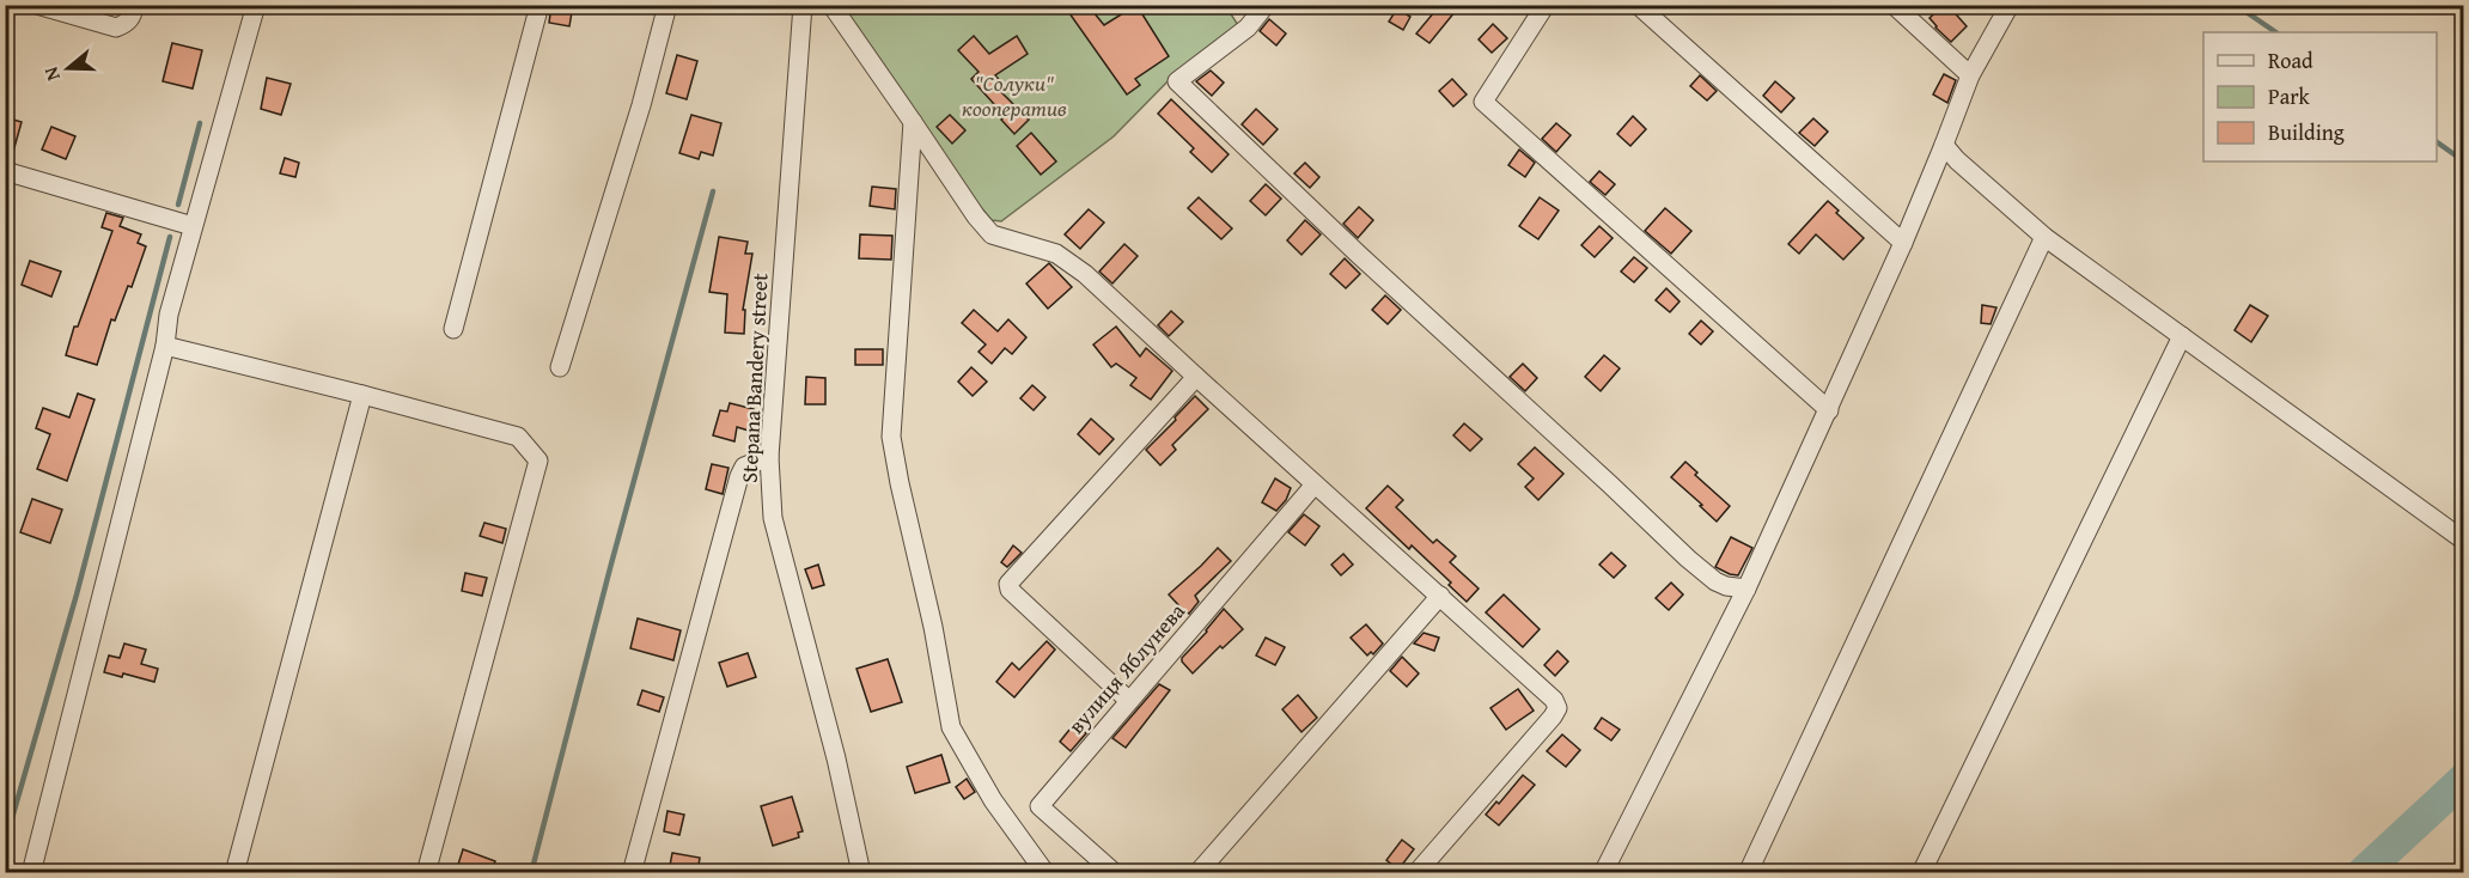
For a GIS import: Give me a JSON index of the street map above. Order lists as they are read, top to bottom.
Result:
{
  "streets": {
    "street": ["Stepana Bandery street", "вулиця Яблунева"]
  },
  "parks": ["\"Солуки\" кооператив"],
  "legend": ["Road", "Park", "Building"],
  "north": "left"
}
